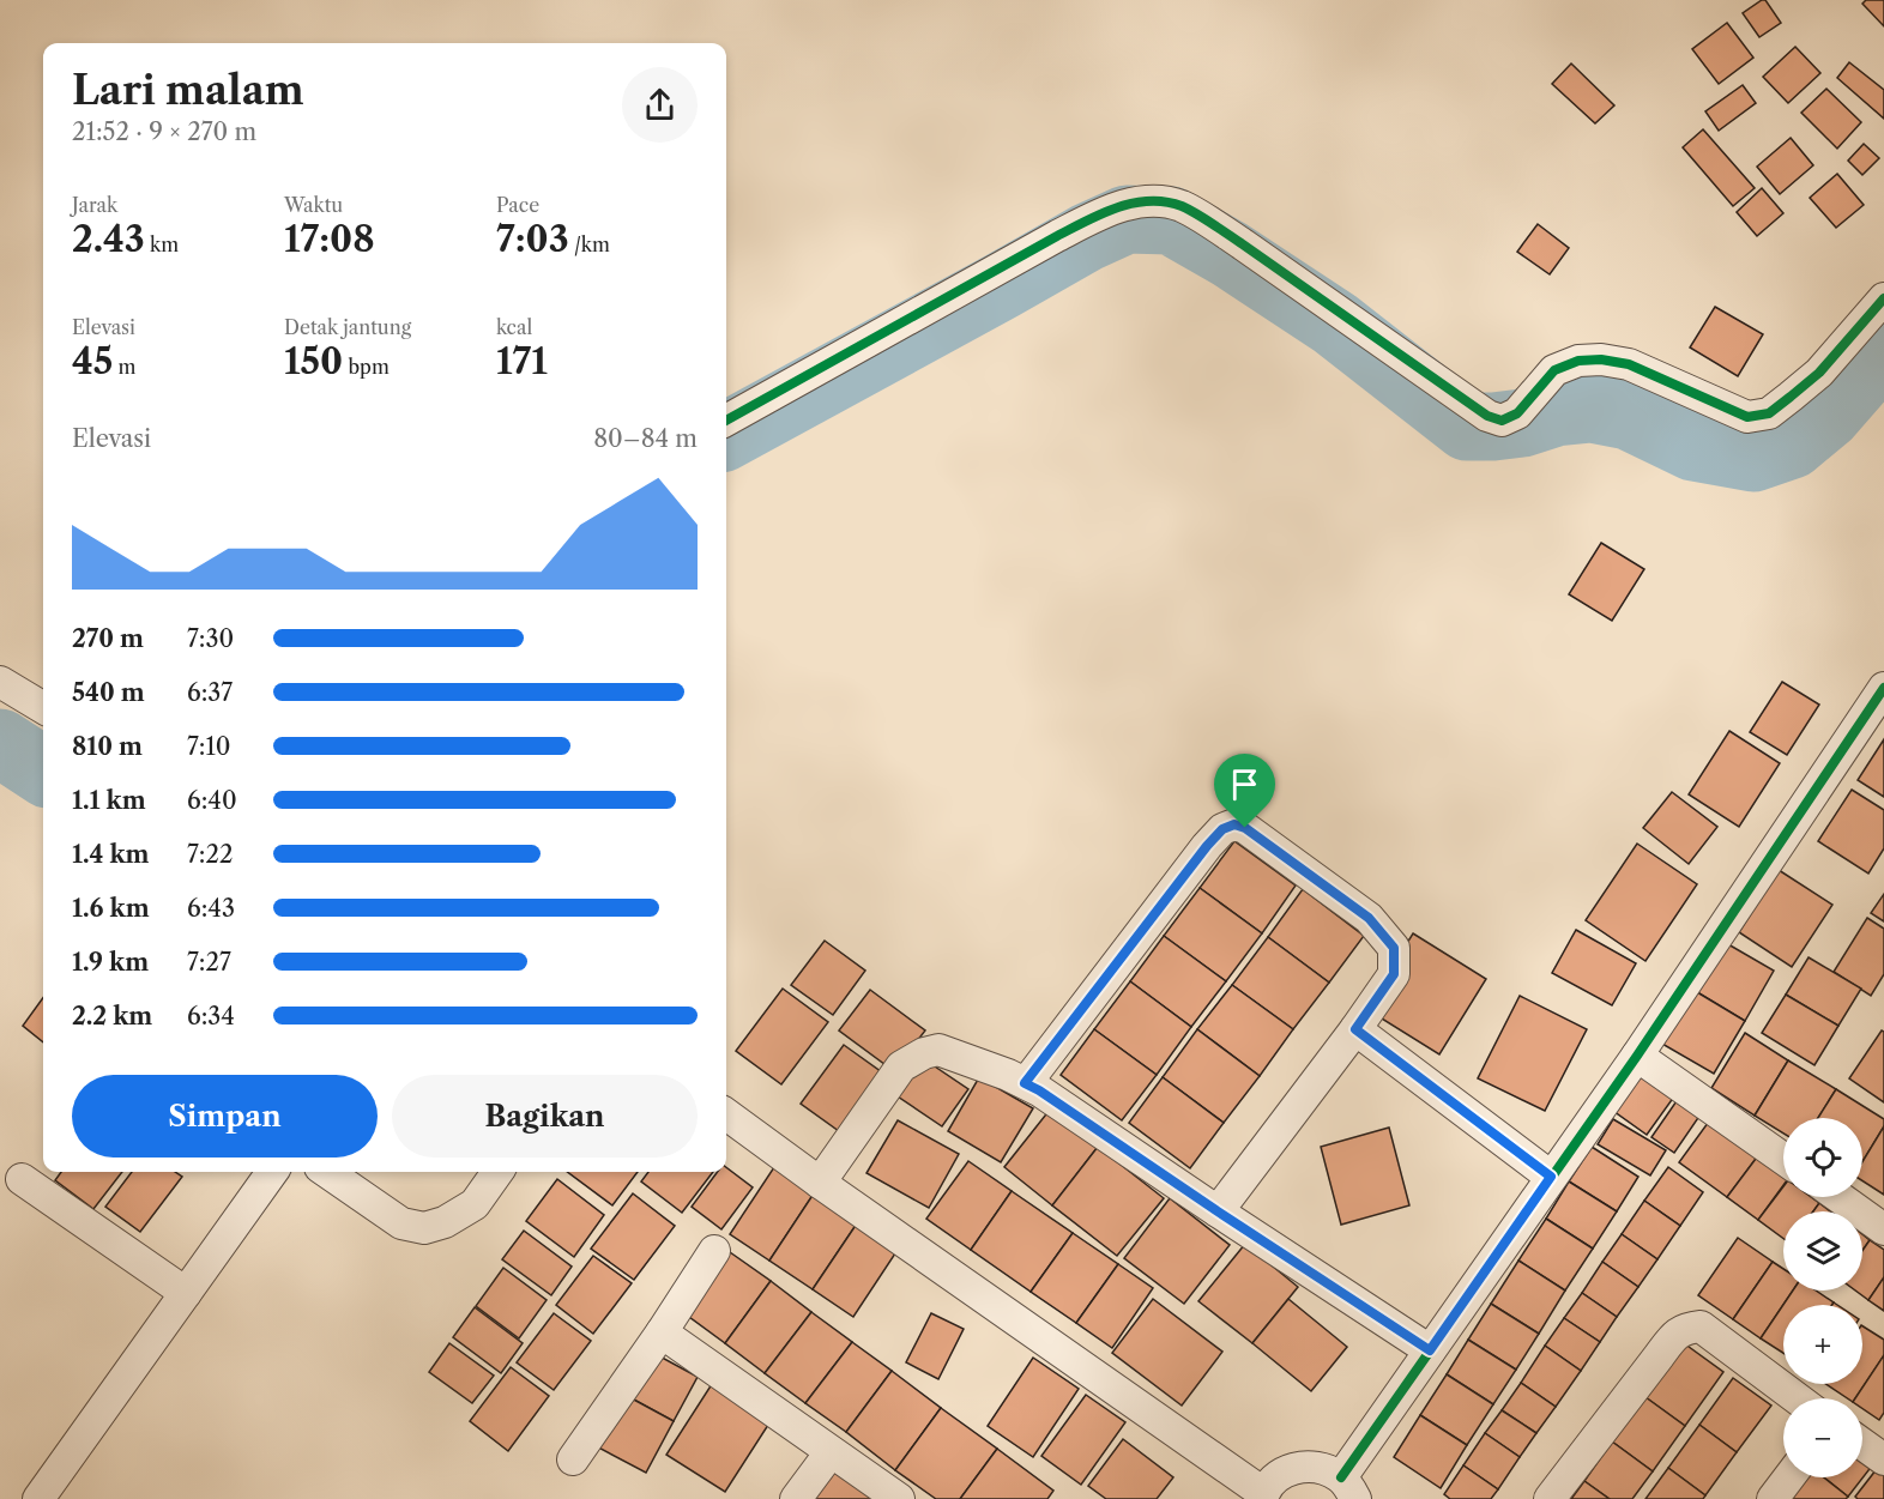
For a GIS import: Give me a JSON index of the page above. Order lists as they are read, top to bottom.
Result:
{
  "page": {
    "heading": ["Lari malam", "21:52 · 9 × 270 m"],
    "stats": [
      ["Jarak", "2.43 km"],
      ["Waktu", "17:08"],
      ["Pace", "7:03 /km"],
      ["Elevasi", "45 m"],
      ["Detak jantung", "150 bpm"],
      ["kcal", "171"]
    ],
    "chart": ["Elevasi", "80–84 m"],
    "list": [
      {
        "name": "270 m",
        "note": "7:30"
      },
      {
        "name": "540 m",
        "note": "6:37"
      },
      {
        "name": "810 m",
        "note": "7:10"
      },
      {
        "name": "1.1 km",
        "note": "6:40"
      },
      {
        "name": "1.4 km",
        "note": "7:22"
      },
      {
        "name": "1.6 km",
        "note": "6:43"
      },
      {
        "name": "1.9 km",
        "note": "7:27"
      },
      {
        "name": "2.2 km",
        "note": "6:34"
      }
    ],
    "buttons": ["Simpan", "Bagikan"],
    "map_buttons": ["+", "−"]
  }
}
